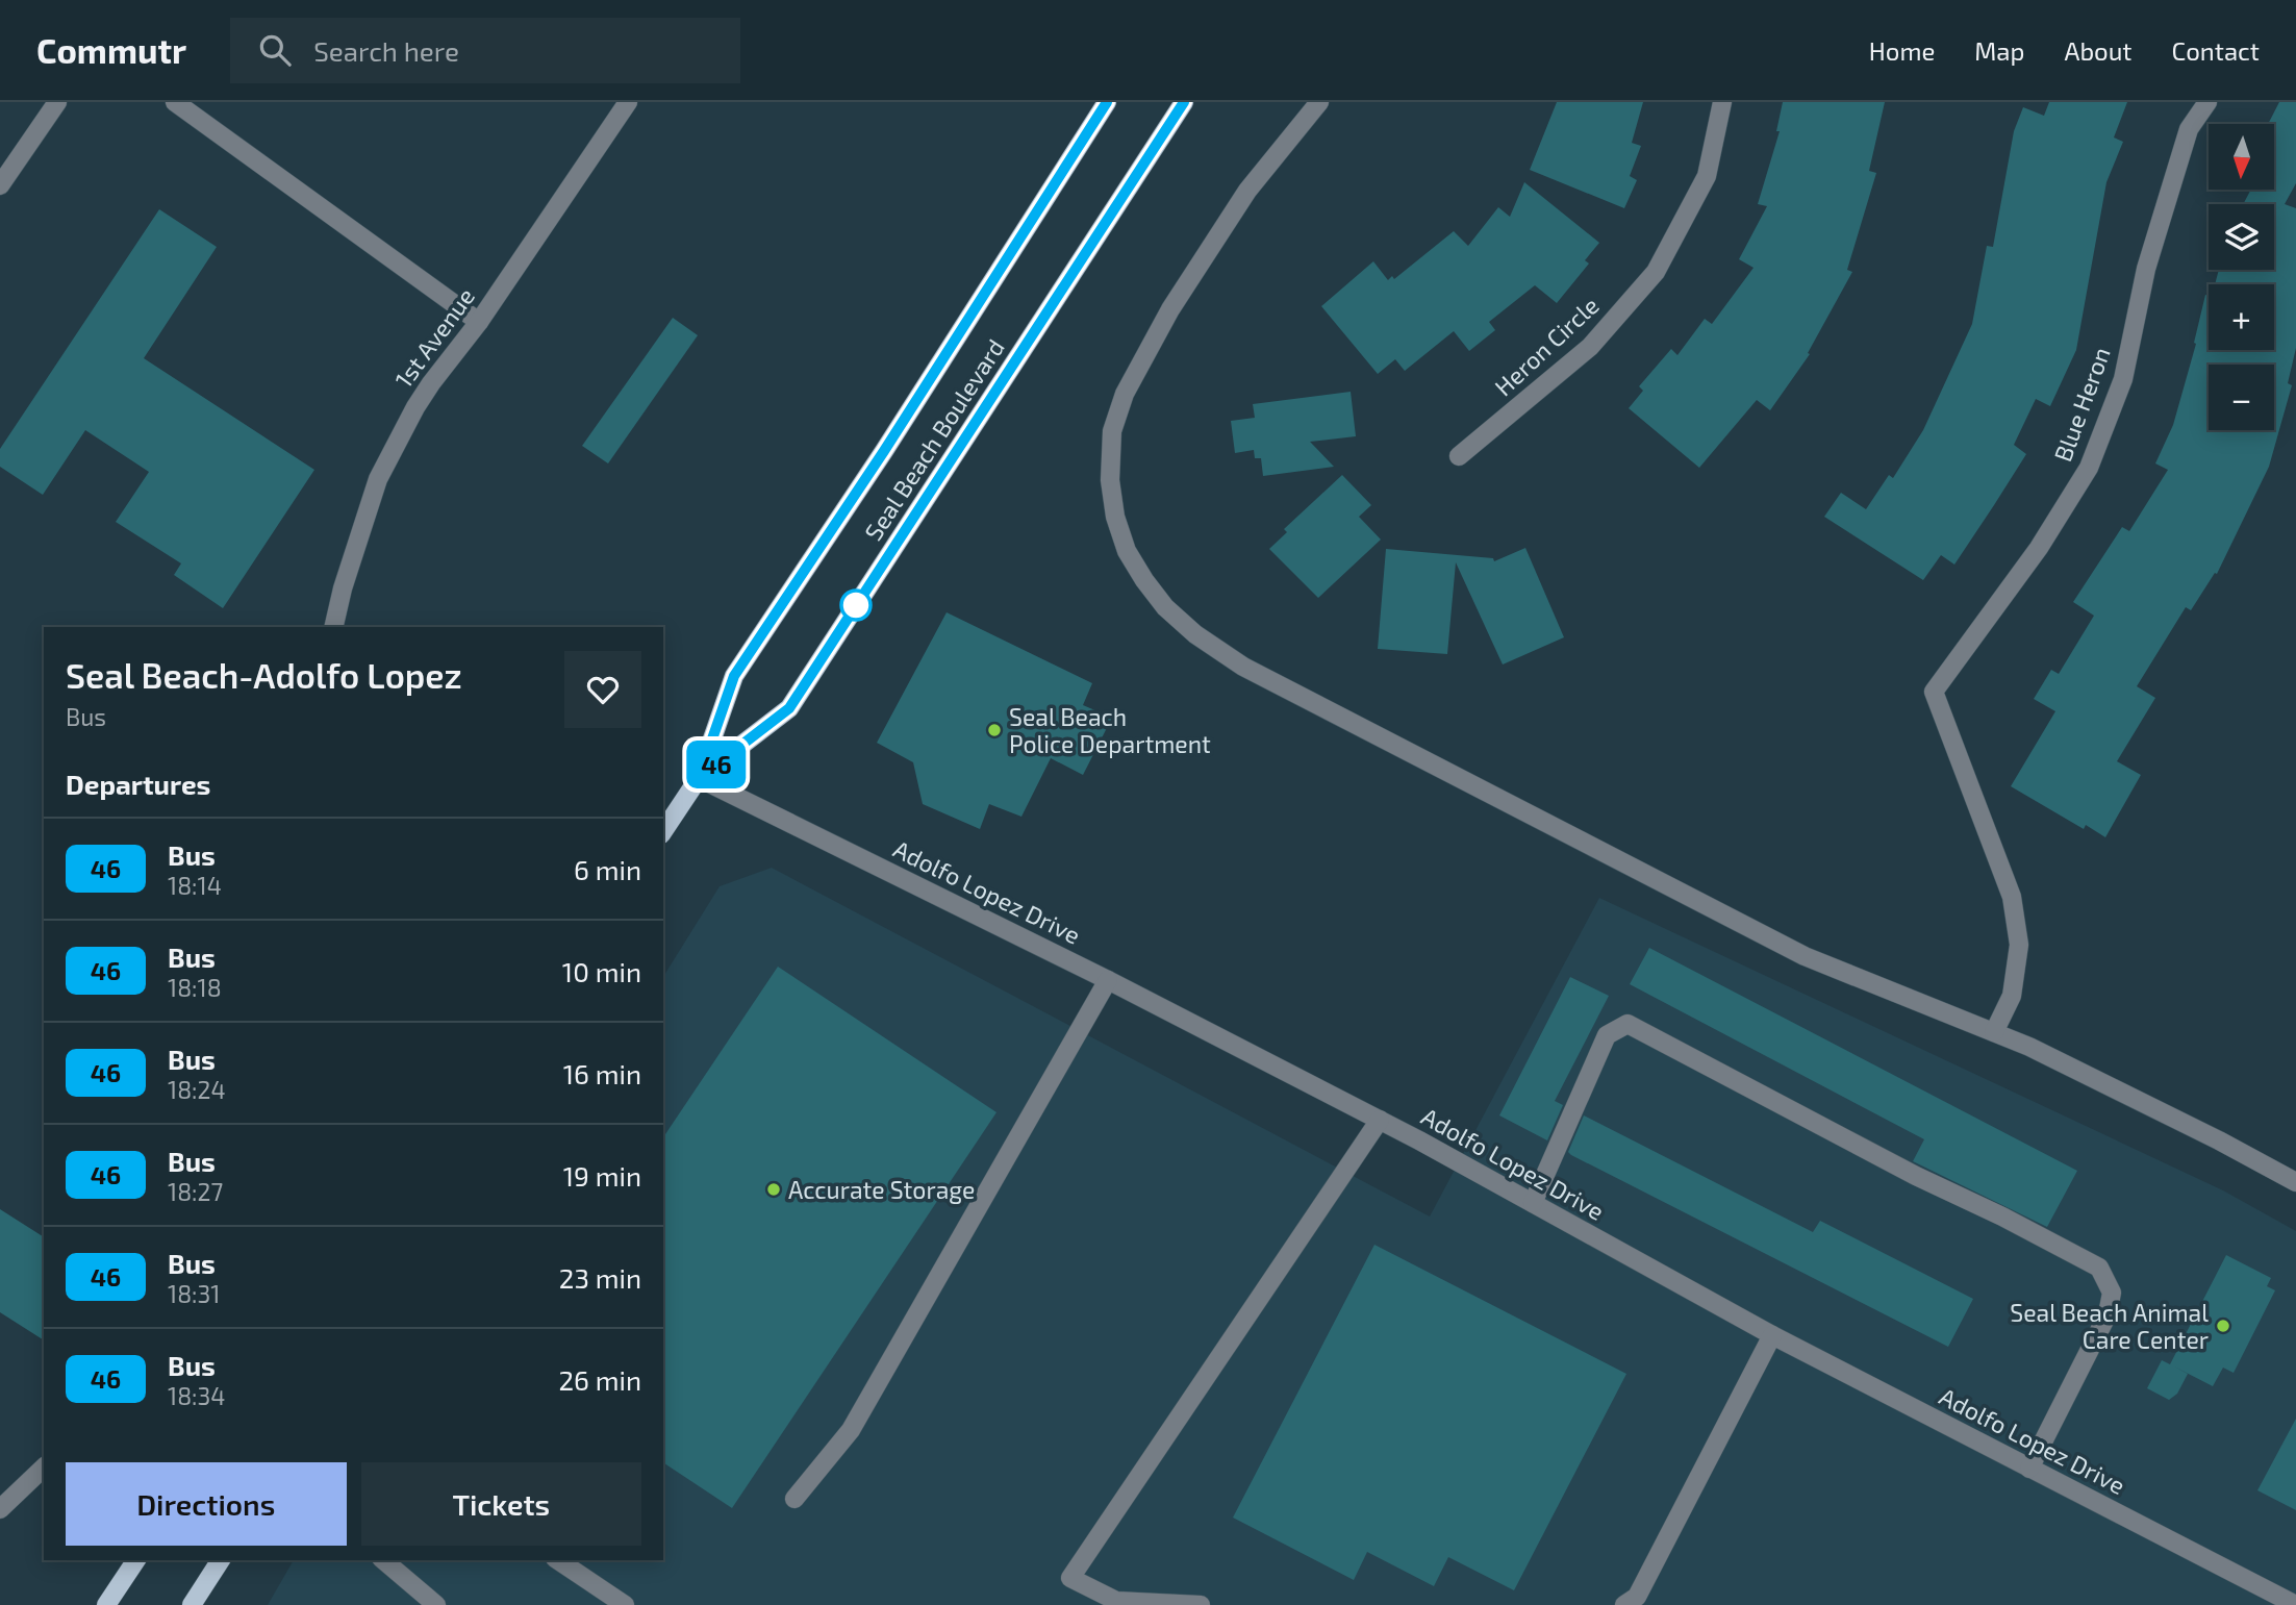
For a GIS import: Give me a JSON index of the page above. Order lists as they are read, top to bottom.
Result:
{
  "streets": {
    "main road": ["Seal Beach Boulevard"],
    "street": [
      "1st Avenue",
      "Heron Circle",
      "Blue Heron",
      "Adolfo Lopez Drive"
    ]
  },
  "crossings": [
    ["Seal Beach Boulevard", "Adolfo Lopez Drive"]
  ],
  "places": ["Seal Beach Police Department", "Accurate Storage", "Seal Beach Animal Care Center"],
  "lines": ["bus line 46"],
  "north": "bottom",
  "page": {
    "header": "Commutr",
    "search": "Search here",
    "nav": [
      "Home",
      "Map",
      "About",
      "Contact"
    ],
    "on_map": "46",
    "map_buttons": ["+", "−"],
    "heading": [
      ["Seal Beach-Adolfo Lopez", "Bus"],
      "Departures"
    ],
    "list": [
      {
        "mark": "46",
        "name": "Bus",
        "note": "18:14",
        "value": "6 min"
      },
      {
        "mark": "46",
        "name": "Bus",
        "note": "18:18",
        "value": "10 min"
      },
      {
        "mark": "46",
        "name": "Bus",
        "note": "18:24",
        "value": "16 min"
      },
      {
        "mark": "46",
        "name": "Bus",
        "note": "18:27",
        "value": "19 min"
      },
      {
        "mark": "46",
        "name": "Bus",
        "note": "18:31",
        "value": "23 min"
      },
      {
        "mark": "46",
        "name": "Bus",
        "note": "18:34",
        "value": "26 min"
      }
    ],
    "buttons": ["Directions", "Tickets"]
  }
}
